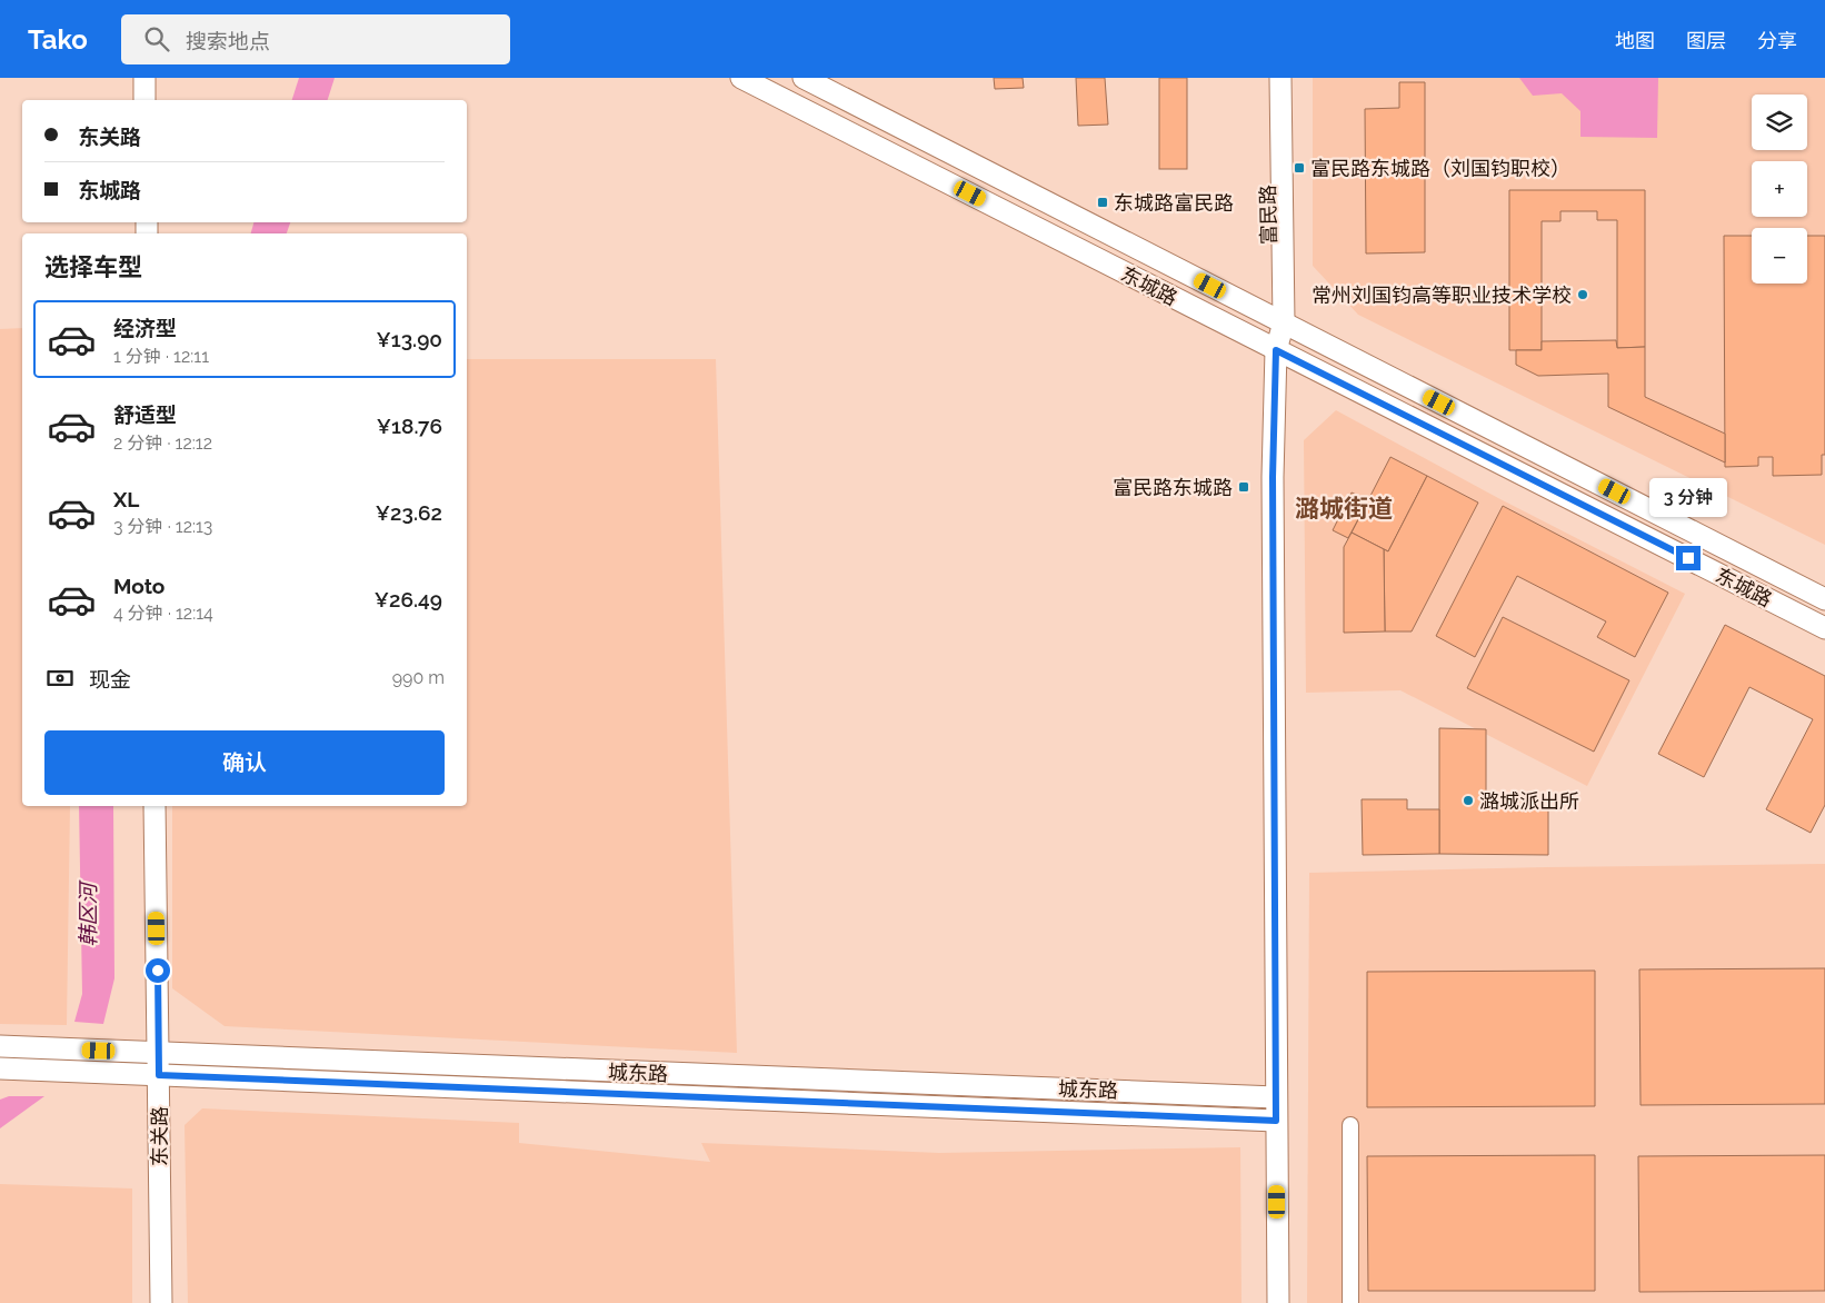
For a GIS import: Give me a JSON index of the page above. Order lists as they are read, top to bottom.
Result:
{
  "streets": {
    "street": [
      "富民路",
      "东城路",
      "城东路",
      "东关路"
    ]
  },
  "crossings": [
    ["富民路", "东城路"],
    ["富民路", "城东路"],
    ["城东路", "东关路"]
  ],
  "districts": ["潞城街道"],
  "water": ["韩区河"],
  "places": {
    "transit": ["富民路东城路（刘国钧职校）", "东城路富民路", "富民路东城路"],
    "other": ["常州刘国钧高等职业技术学校", "潞城派出所"]
  },
  "page": {
    "header": "Tako",
    "search": "搜索地点",
    "nav": ["地图", "图层", "分享"],
    "map_buttons": ["+", "−"],
    "banner": ["东关路", "东城路"],
    "heading": "选择车型",
    "list": [
      {
        "name": "经济型",
        "note": "1 分钟 · 12:11",
        "value": "¥13.90"
      },
      {
        "name": "舒适型",
        "note": "2 分钟 · 12:12",
        "value": "¥18.76"
      },
      {
        "name": "XL",
        "note": "3 分钟 · 12:13",
        "value": "¥23.62"
      },
      {
        "name": "Moto",
        "note": "4 分钟 · 12:14",
        "value": "¥26.49"
      }
    ],
    "bubble": "3 分钟",
    "pay": ["现金", "990 m"],
    "buttons": "确认"
  }
}
